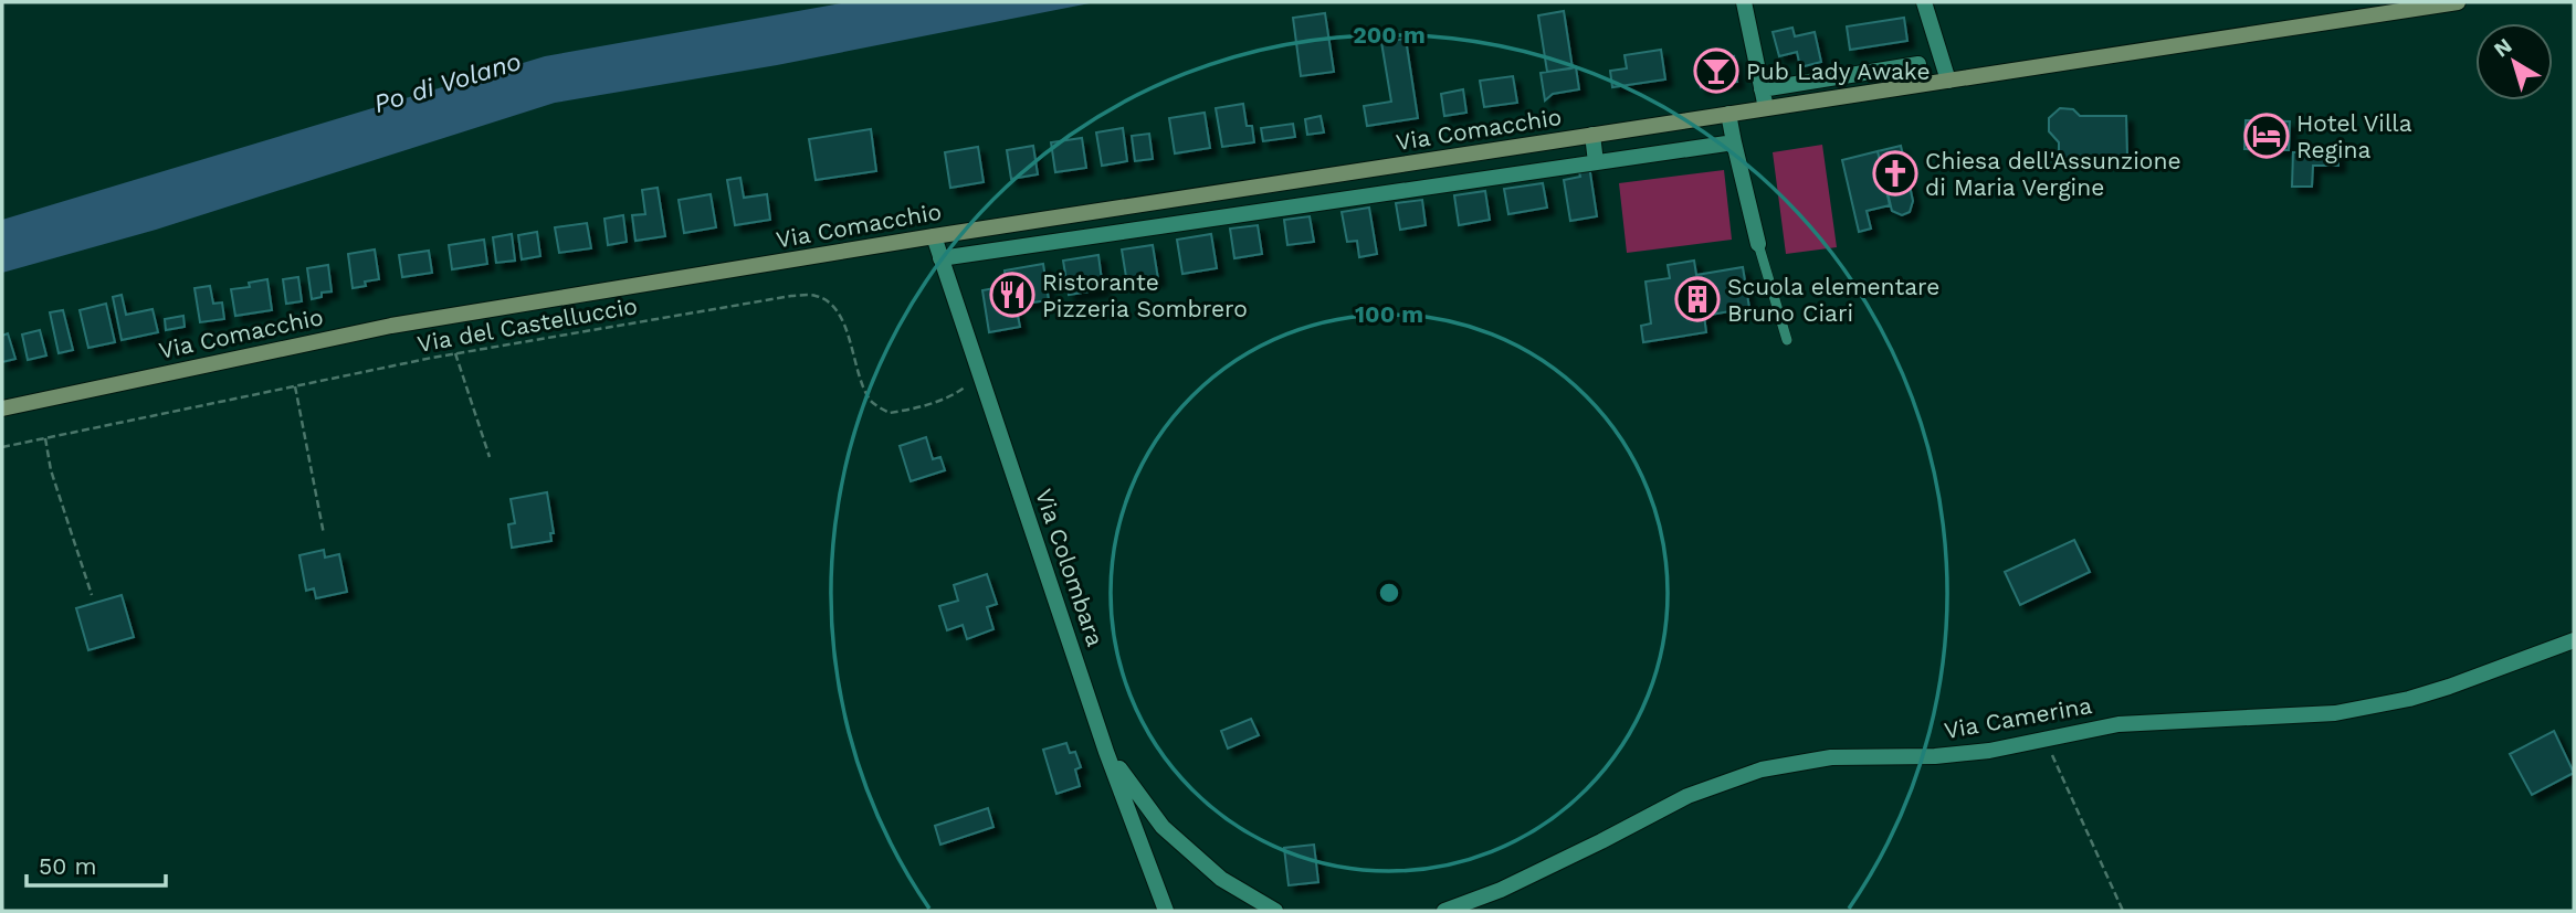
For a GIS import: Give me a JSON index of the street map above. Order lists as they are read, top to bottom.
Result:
{
  "streets": {
    "main road": ["Via Comacchio"],
    "street": ["Via Colombara", "Via Camerina"],
    "path": ["Via del Castelluccio"]
  },
  "crossings": [
    ["Via Comacchio", "Via Colombara"],
    ["Via del Castelluccio", "Via Colombara"]
  ],
  "water": ["Po di Volano"],
  "places": {
    "bar": ["Pub Lady Awake"],
    "hotel": ["Hotel Villa Regina"],
    "church": ["Chiesa dell'Assunzione di Maria Vergine"],
    "restaurant": ["Ristorante Pizzeria Sombrero"],
    "building": ["Scuola elementare Bruno Ciari"]
  },
  "scale_bar": "50 m",
  "north": "top left",
  "rings": ["200 m", "100 m"]
}
